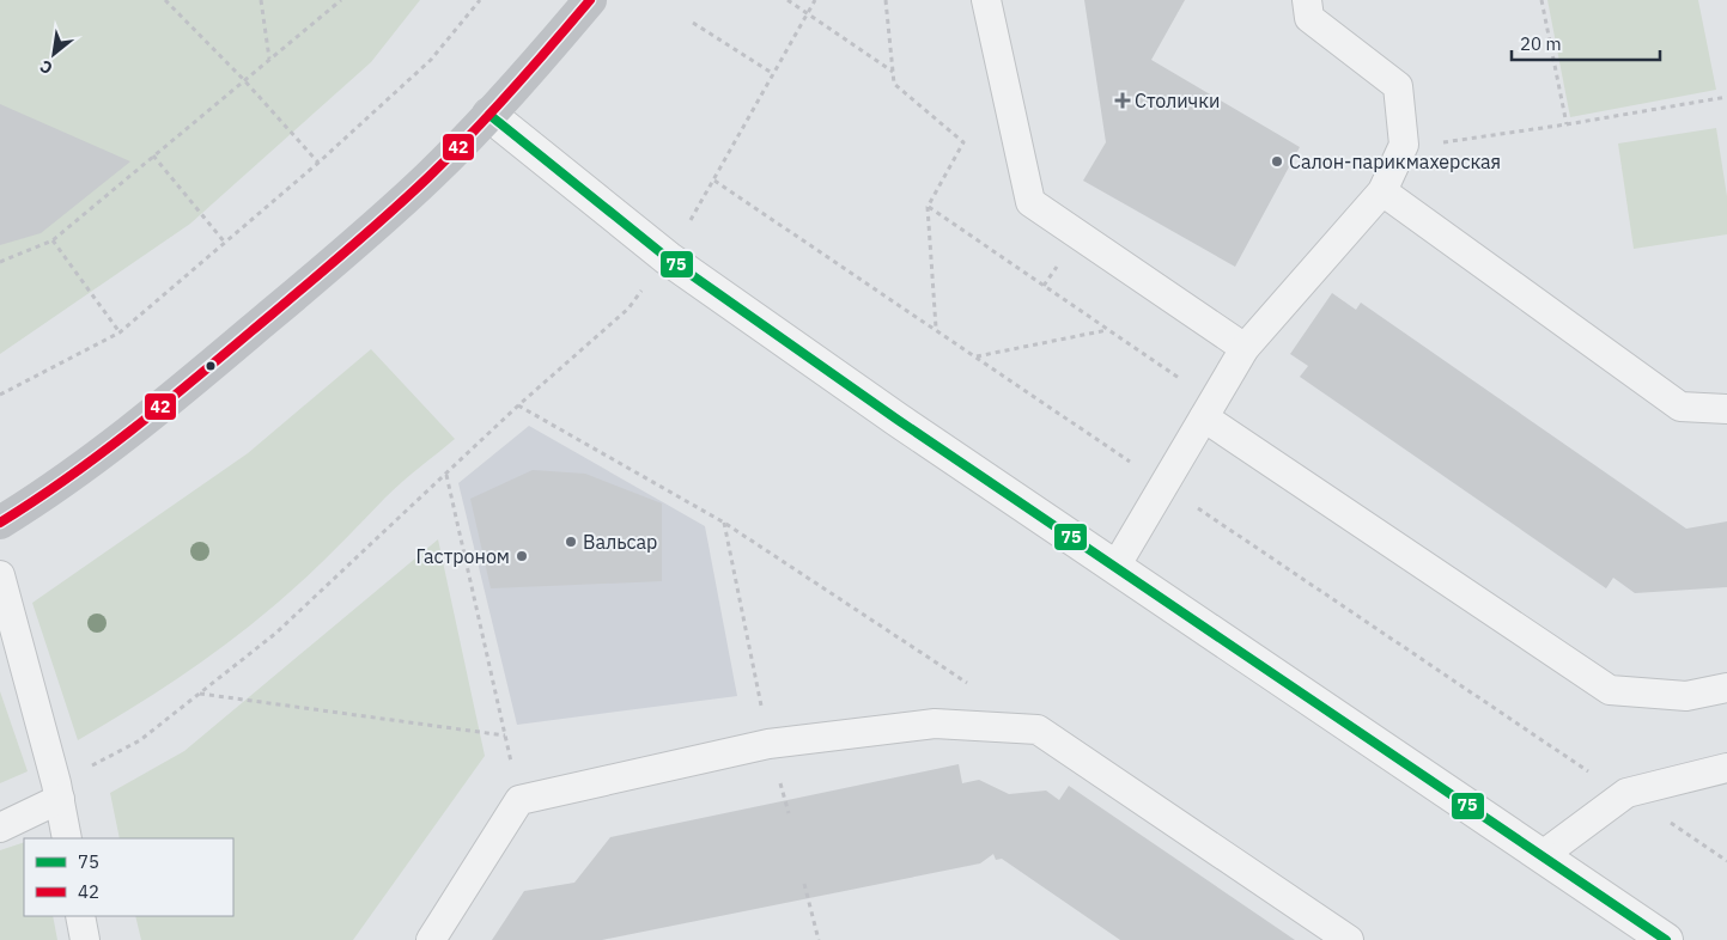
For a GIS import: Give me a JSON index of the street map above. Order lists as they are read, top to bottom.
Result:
{
  "places": {
    "health": ["Столички"],
    "other": ["Салон-парикмахерская", "Вальсар", "Гастроном"]
  },
  "lines": ["transit line 42", "transit line 75"],
  "legend": ["75", "42"],
  "scale_bar": "20 m",
  "north": "bottom left"
}
